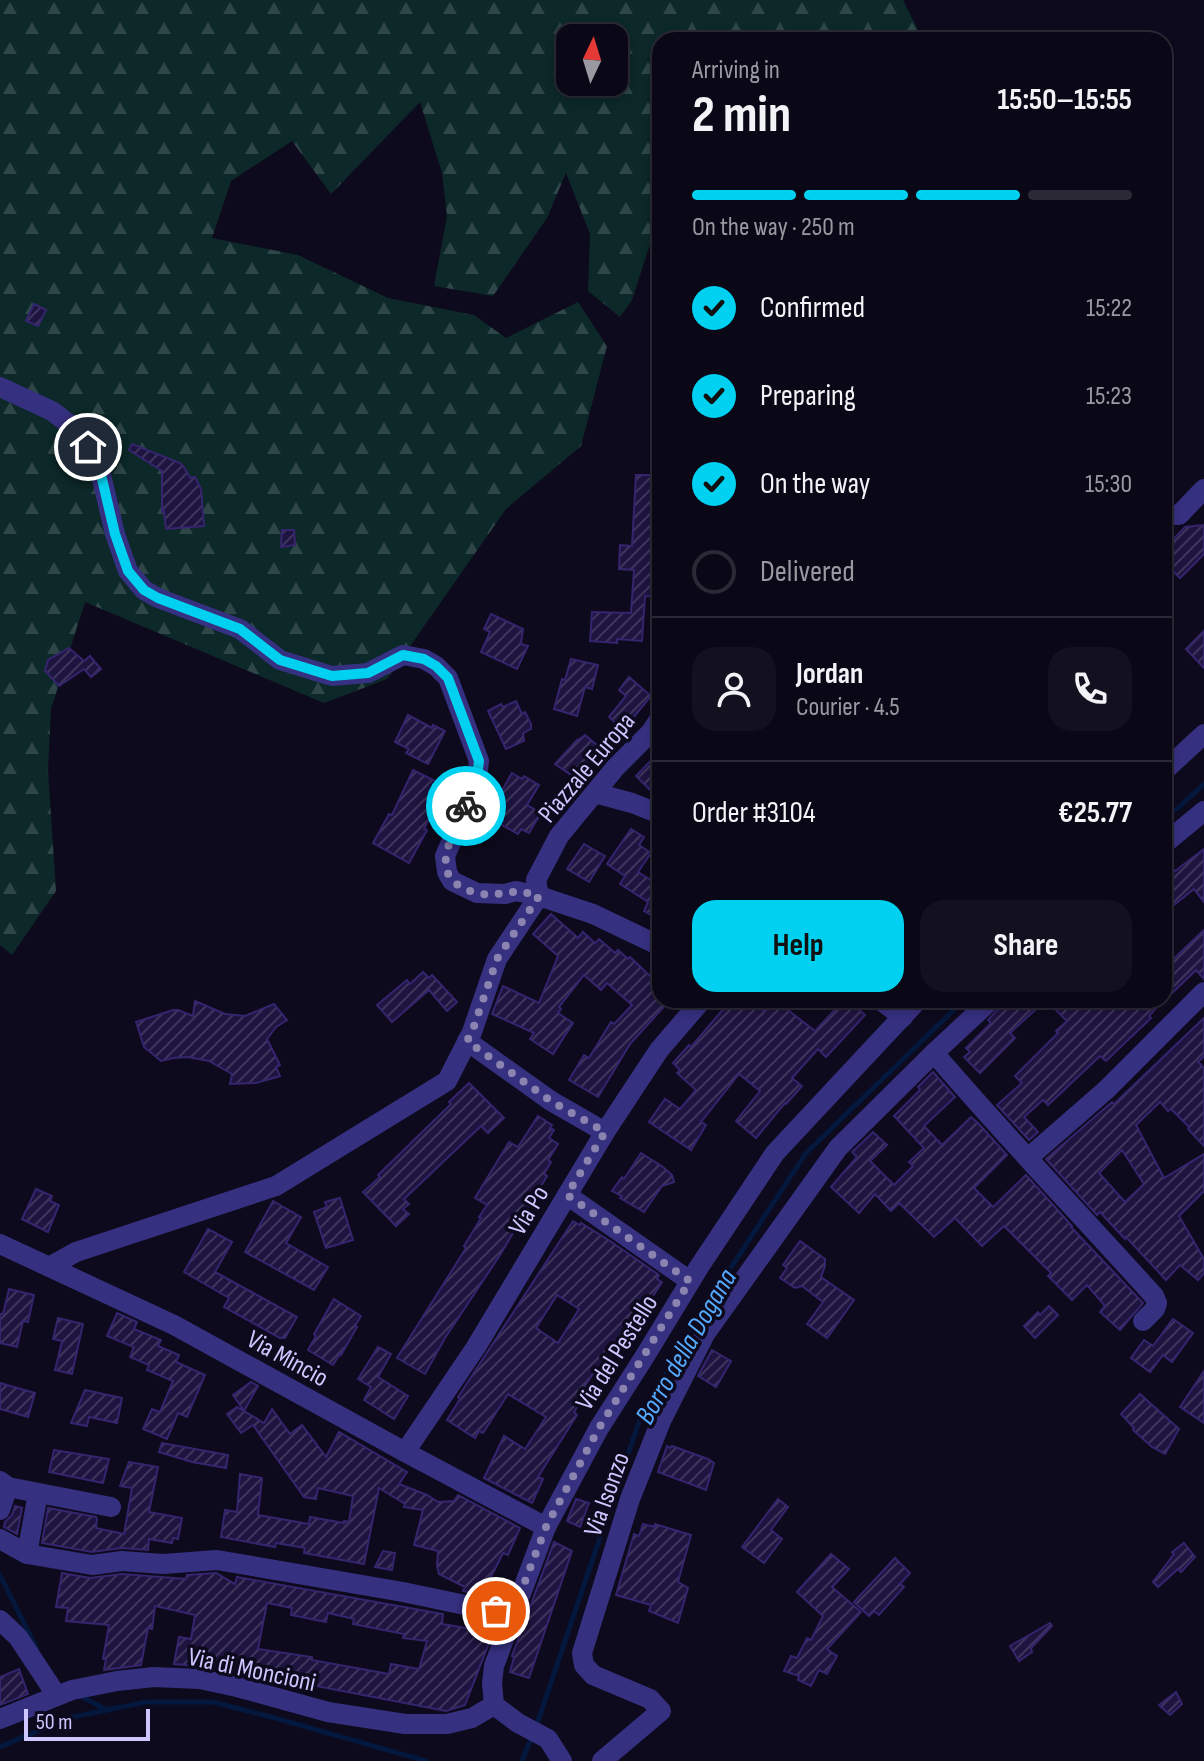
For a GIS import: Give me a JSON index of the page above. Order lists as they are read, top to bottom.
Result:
{
  "streets": {
    "street": [
      "Piazzale Europa",
      "Via Po",
      "Via del Pestello",
      "Via Mincio",
      "Via Isonzo",
      "Via di Moncioni"
    ]
  },
  "crossings": [
    ["Via Po", "Via Mincio"],
    ["Via del Pestello", "Via Mincio"],
    ["Via del Pestello", "Via di Moncioni"]
  ],
  "water": ["Borro della Dogana"],
  "scale_bar": "50 m",
  "north": "top",
  "page": {
    "heading": ["2 min", "Arriving in", "15:50–15:55"],
    "panel": [
      "Jordan",
      "Courier · 4.5",
      "Order #3104",
      "€25.77"
    ],
    "bar": "On the way · 250 m",
    "list": [
      ["Confirmed", "15:22"],
      ["Preparing", "15:23"],
      ["On the way", "15:30"],
      "Delivered"
    ],
    "buttons": ["Help", "Share"],
    "scale": "50 m"
  }
}
